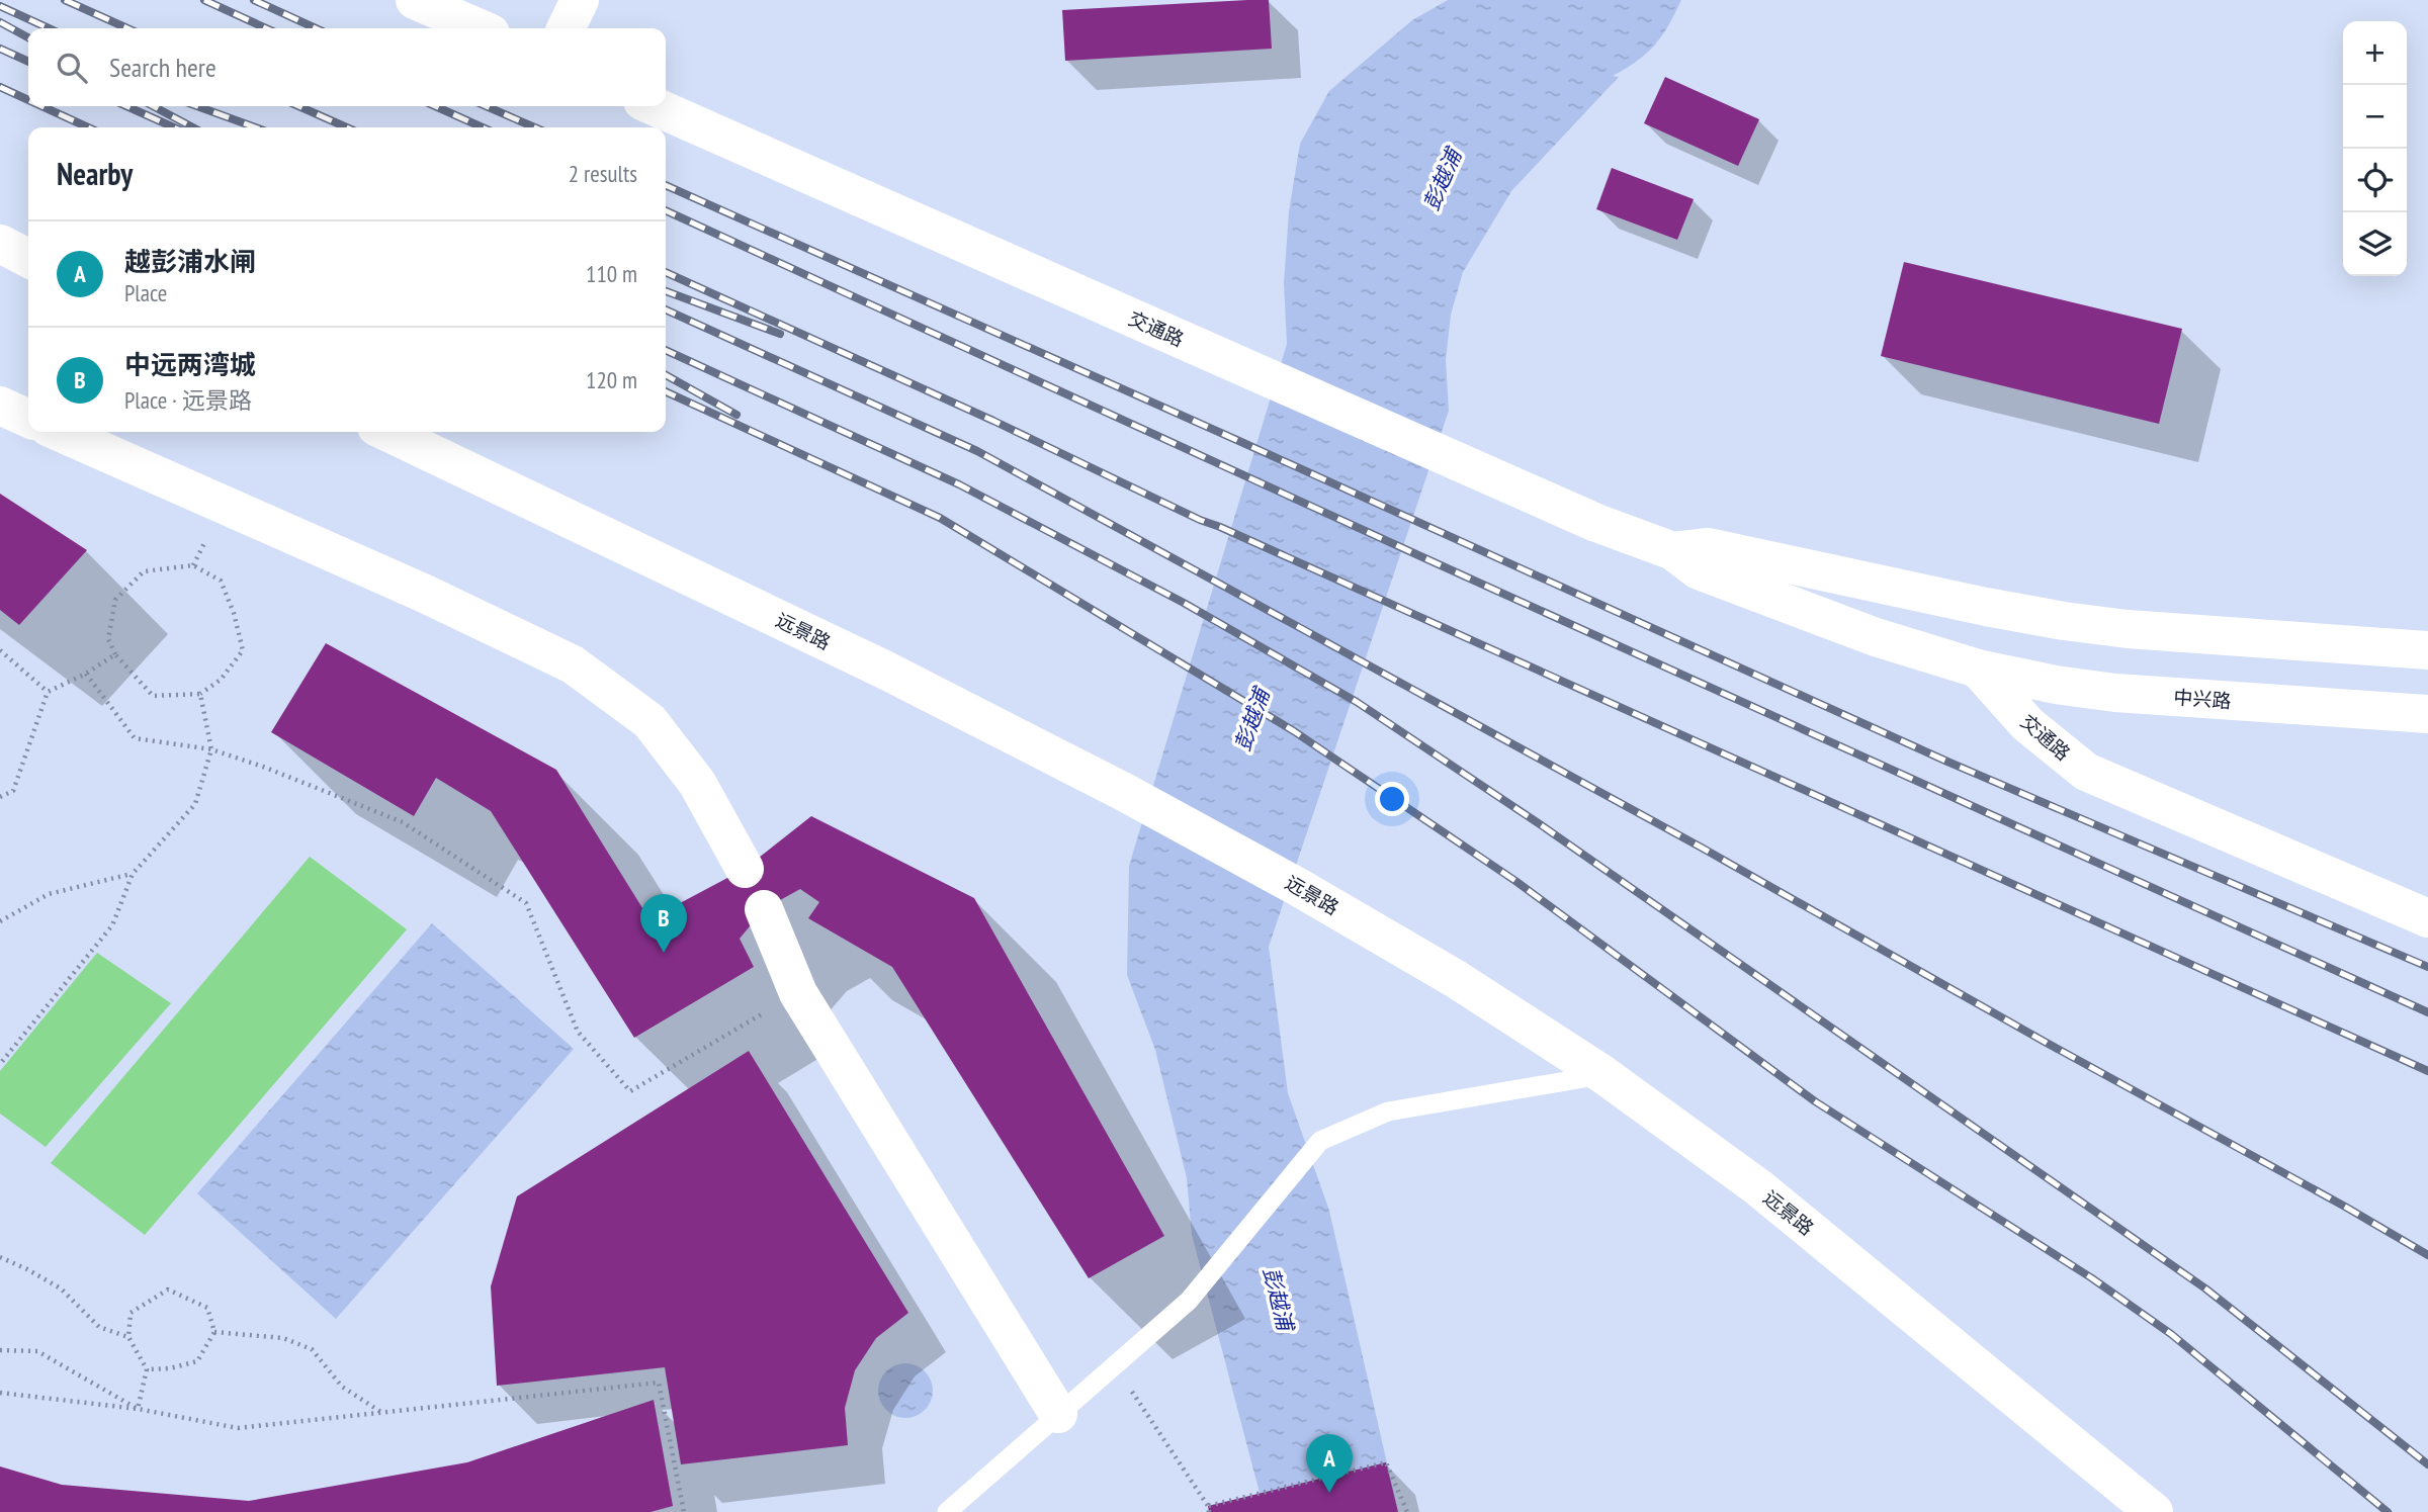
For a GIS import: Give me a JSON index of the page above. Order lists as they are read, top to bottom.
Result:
{
  "streets": {
    "street": ["交通路", "远景路", "中兴路"]
  },
  "crossings": [
    ["交通路", "中兴路"]
  ],
  "water": ["彭越浦"],
  "page": {
    "map_buttons": ["+", "−"],
    "search": "Search here",
    "heading": ["Nearby", "2 results"],
    "list": [
      {
        "mark": "A",
        "name": "越彭浦水闸",
        "note": "Place",
        "value": "110 m"
      },
      {
        "mark": "B",
        "name": "中远两湾城",
        "note": "Place · 远景路",
        "value": "120 m"
      }
    ],
    "pins": ["B", "A"]
  }
}
